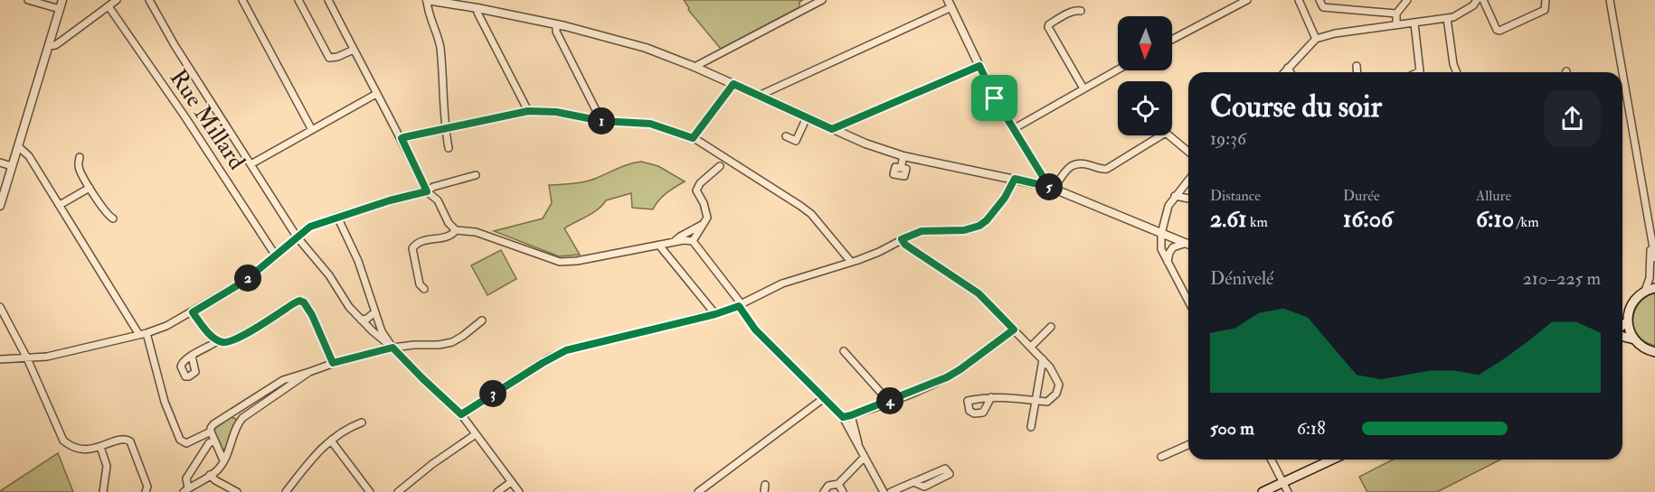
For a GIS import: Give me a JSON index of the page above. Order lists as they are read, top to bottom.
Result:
{
  "streets": {
    "street": ["Rue Millard"]
  },
  "north": "bottom",
  "page": {
    "heading": ["Course du soir", "19:36"],
    "pins": [
      "1",
      "5",
      "2",
      "3",
      "4"
    ],
    "stats": [
      ["Distance", "2.61 km"],
      ["Durée", "16:06"],
      ["Allure", "6:10 /km"]
    ],
    "chart": ["Dénivelé", "210–225 m"],
    "list": [
      {
        "name": "500 m",
        "note": "6:18"
      }
    ]
  }
}
